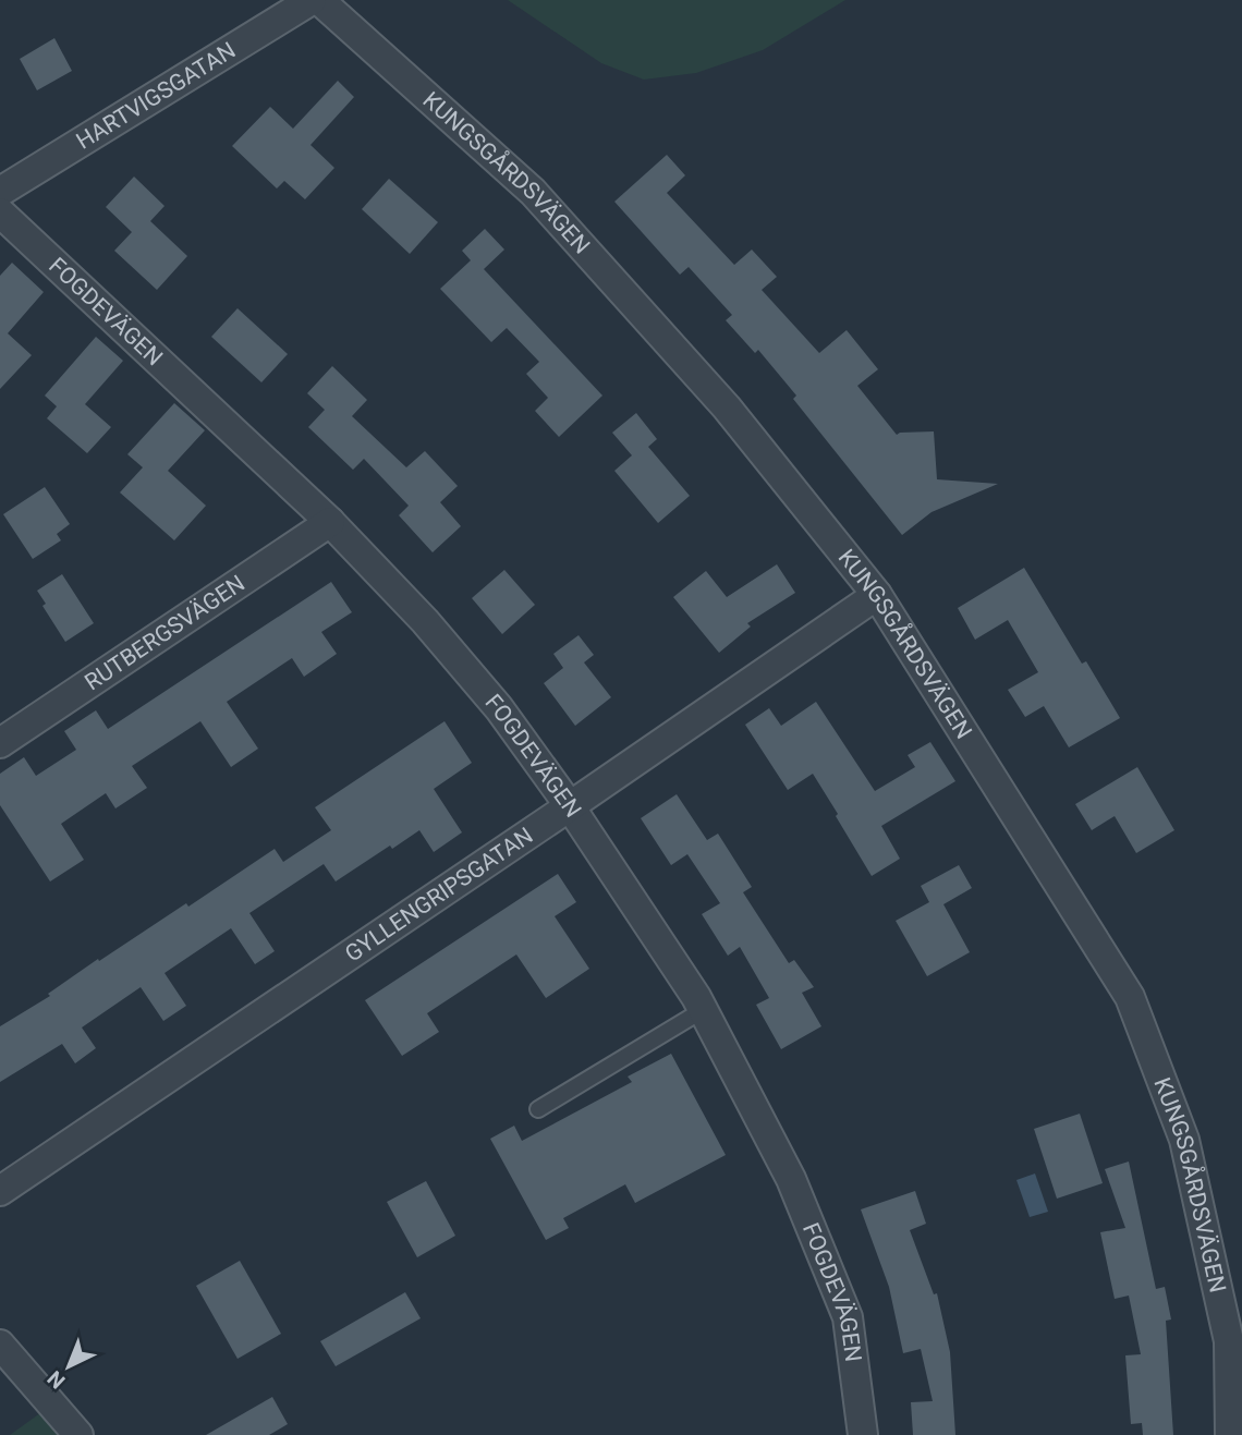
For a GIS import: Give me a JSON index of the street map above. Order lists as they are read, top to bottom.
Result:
{
  "streets": {
    "street": [
      "HARTVIGSGATAN",
      "KUNGSGÅRDSVÄGEN",
      "FOGDEVÄGEN",
      "RUTBERGSVÄGEN",
      "GYLLENGRIPSGATAN"
    ]
  },
  "crossings": [
    ["KUNGSGÅRDSVÄGEN", "GYLLENGRIPSGATAN"],
    ["FOGDEVÄGEN", "RUTBERGSVÄGEN"],
    ["FOGDEVÄGEN", "GYLLENGRIPSGATAN"]
  ],
  "north": "bottom left"
}
